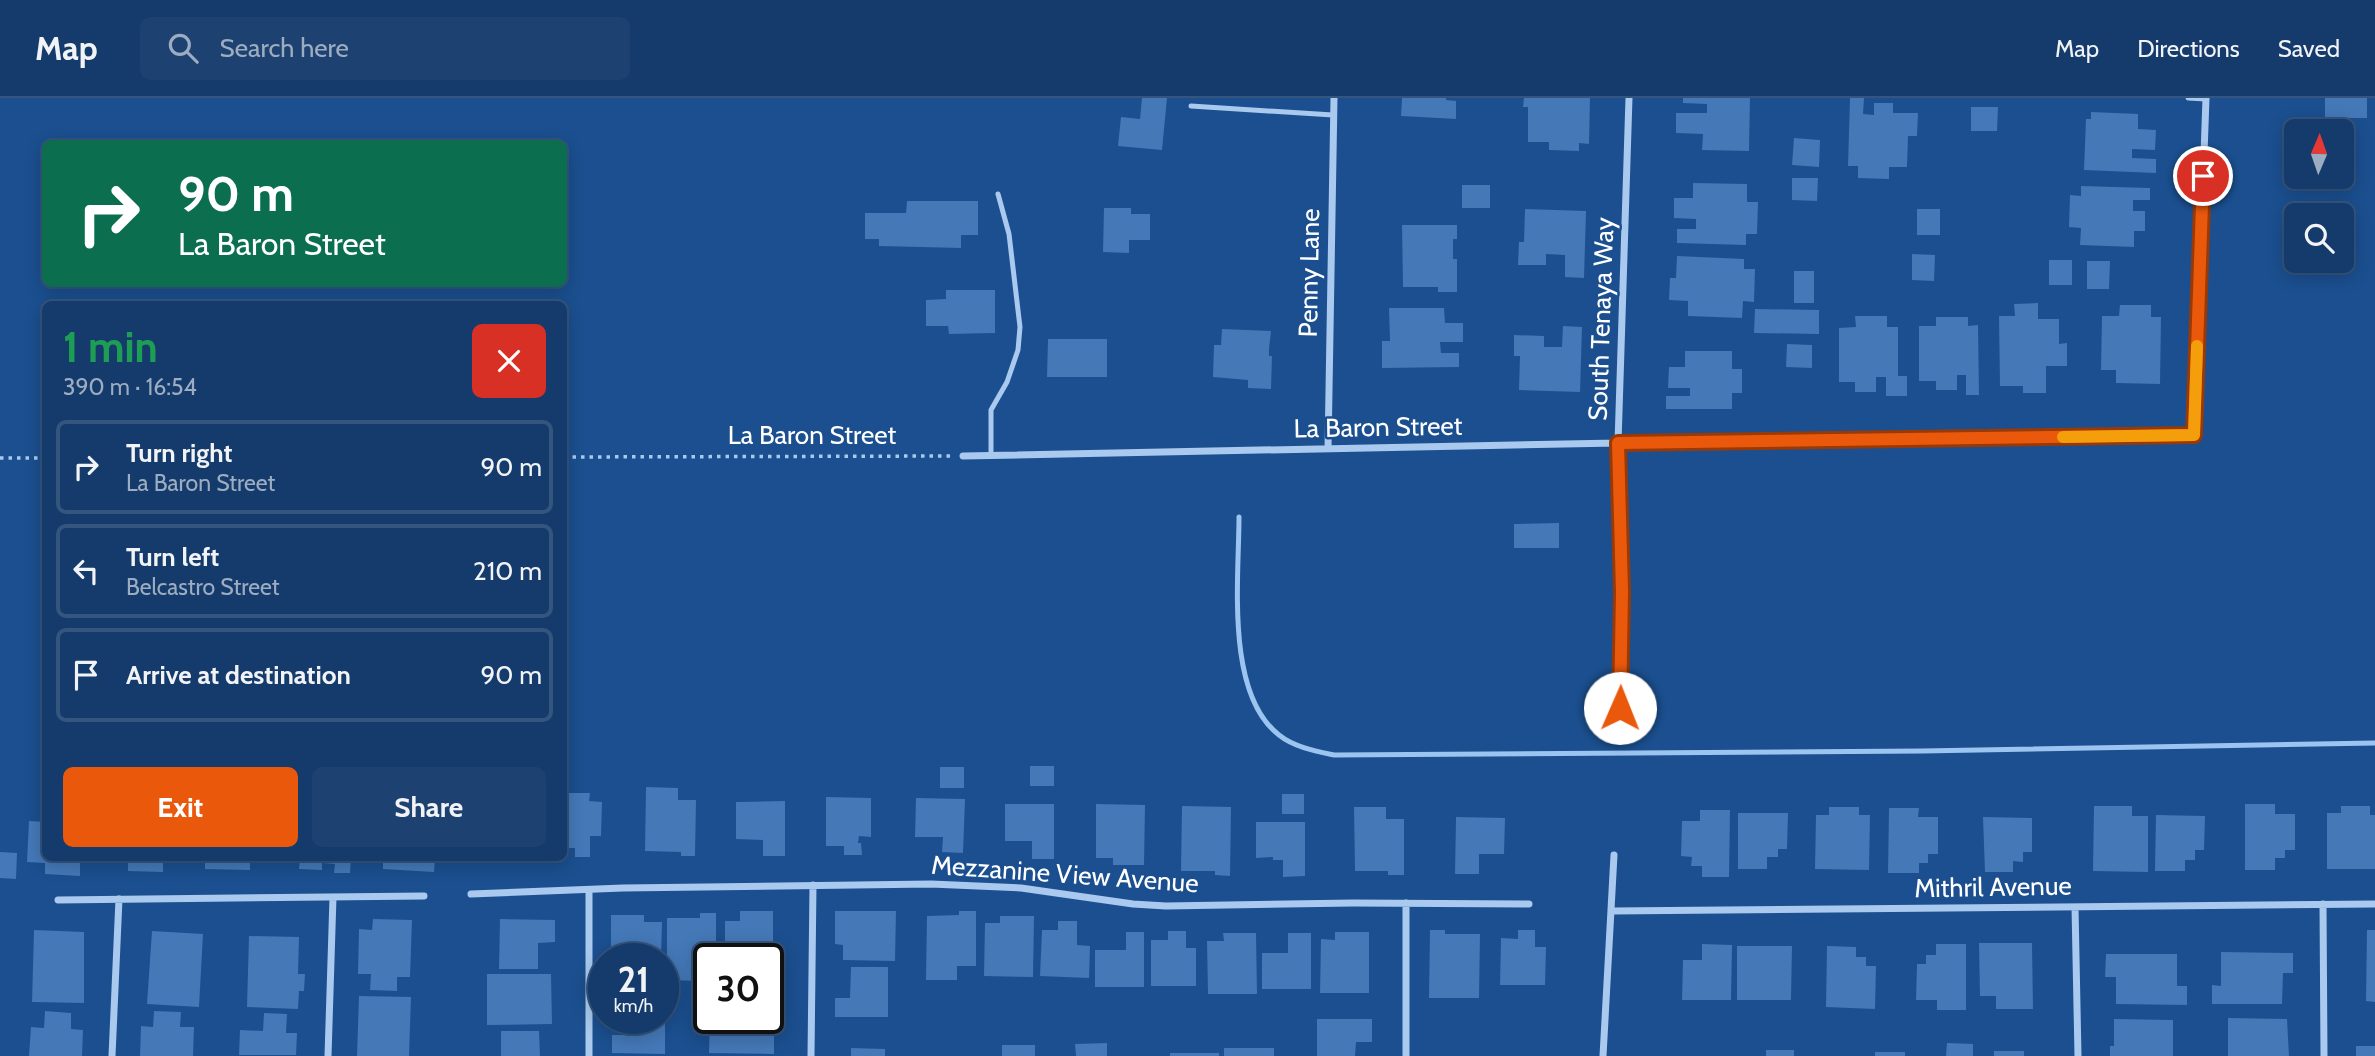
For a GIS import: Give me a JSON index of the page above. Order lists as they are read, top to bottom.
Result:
{
  "streets": {
    "street": [
      "Penny Lane",
      "South Tenaya Way",
      "La Baron Street",
      "Mezzanine View Avenue",
      "Mithril Avenue"
    ]
  },
  "crossings": [
    ["Penny Lane", "La Baron Street"],
    ["South Tenaya Way", "La Baron Street"]
  ],
  "north": "top",
  "page": {
    "header": "Map",
    "search": "Search here",
    "nav": ["Map", "Directions", "Saved"],
    "turn": ["90 m", "La Baron Street"],
    "heading": ["1 min", "390 m · 16:54"],
    "list": [
      {
        "name": "Turn right",
        "note": "La Baron Street",
        "value": "90 m"
      },
      {
        "name": "Turn left",
        "note": "Belcastro Street",
        "value": "210 m"
      },
      {
        "name": "Arrive at destination",
        "value": "90 m"
      }
    ],
    "buttons": ["Exit", "Share"],
    "speed": "21 km/h",
    "limit": "30"
  }
}
